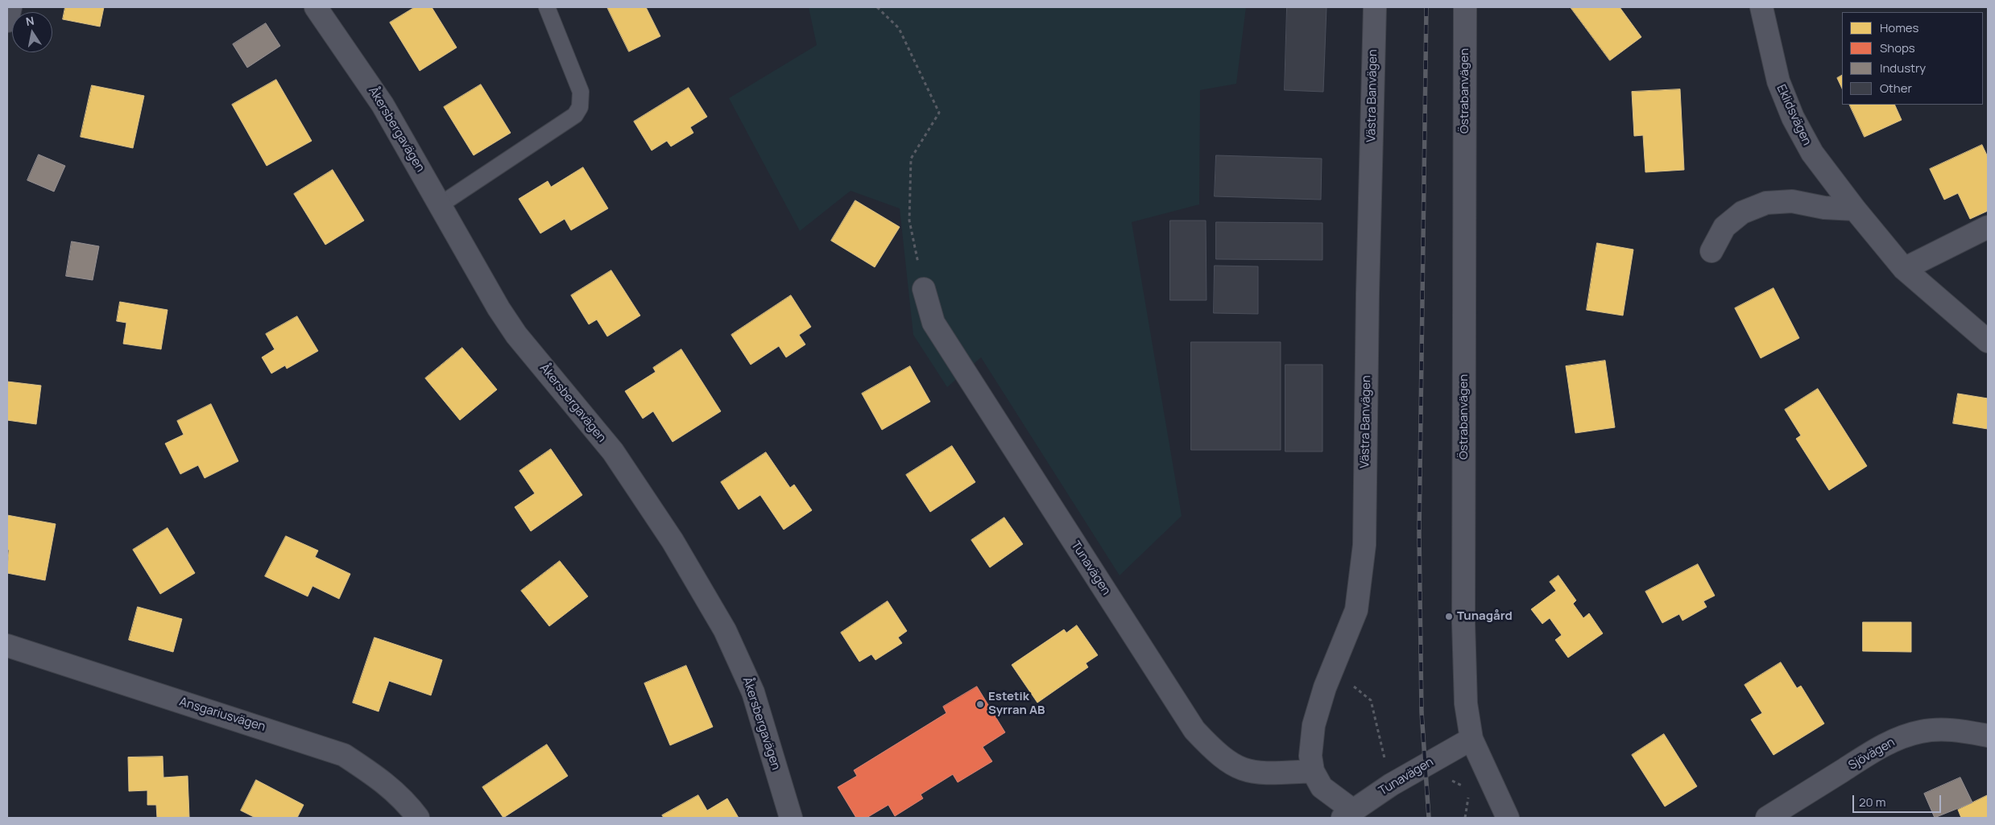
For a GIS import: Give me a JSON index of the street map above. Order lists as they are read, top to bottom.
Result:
{
  "streets": {
    "street": [
      "Östrabanvägen",
      "Västra Banvägen",
      "Eklidsvägen",
      "Åkersbergavägen",
      "Tunavägen",
      "Ansgariusvägen",
      "Sjövägen"
    ]
  },
  "crossings": [
    ["Östrabanvägen", "Tunavägen"],
    ["Västra Banvägen", "Tunavägen"]
  ],
  "places": ["Tunagård", "Estetik Syrran AB"],
  "legend": [
    "Homes",
    "Shops",
    "Industry",
    "Other"
  ],
  "scale_bar": "20 m",
  "north": "top"
}
